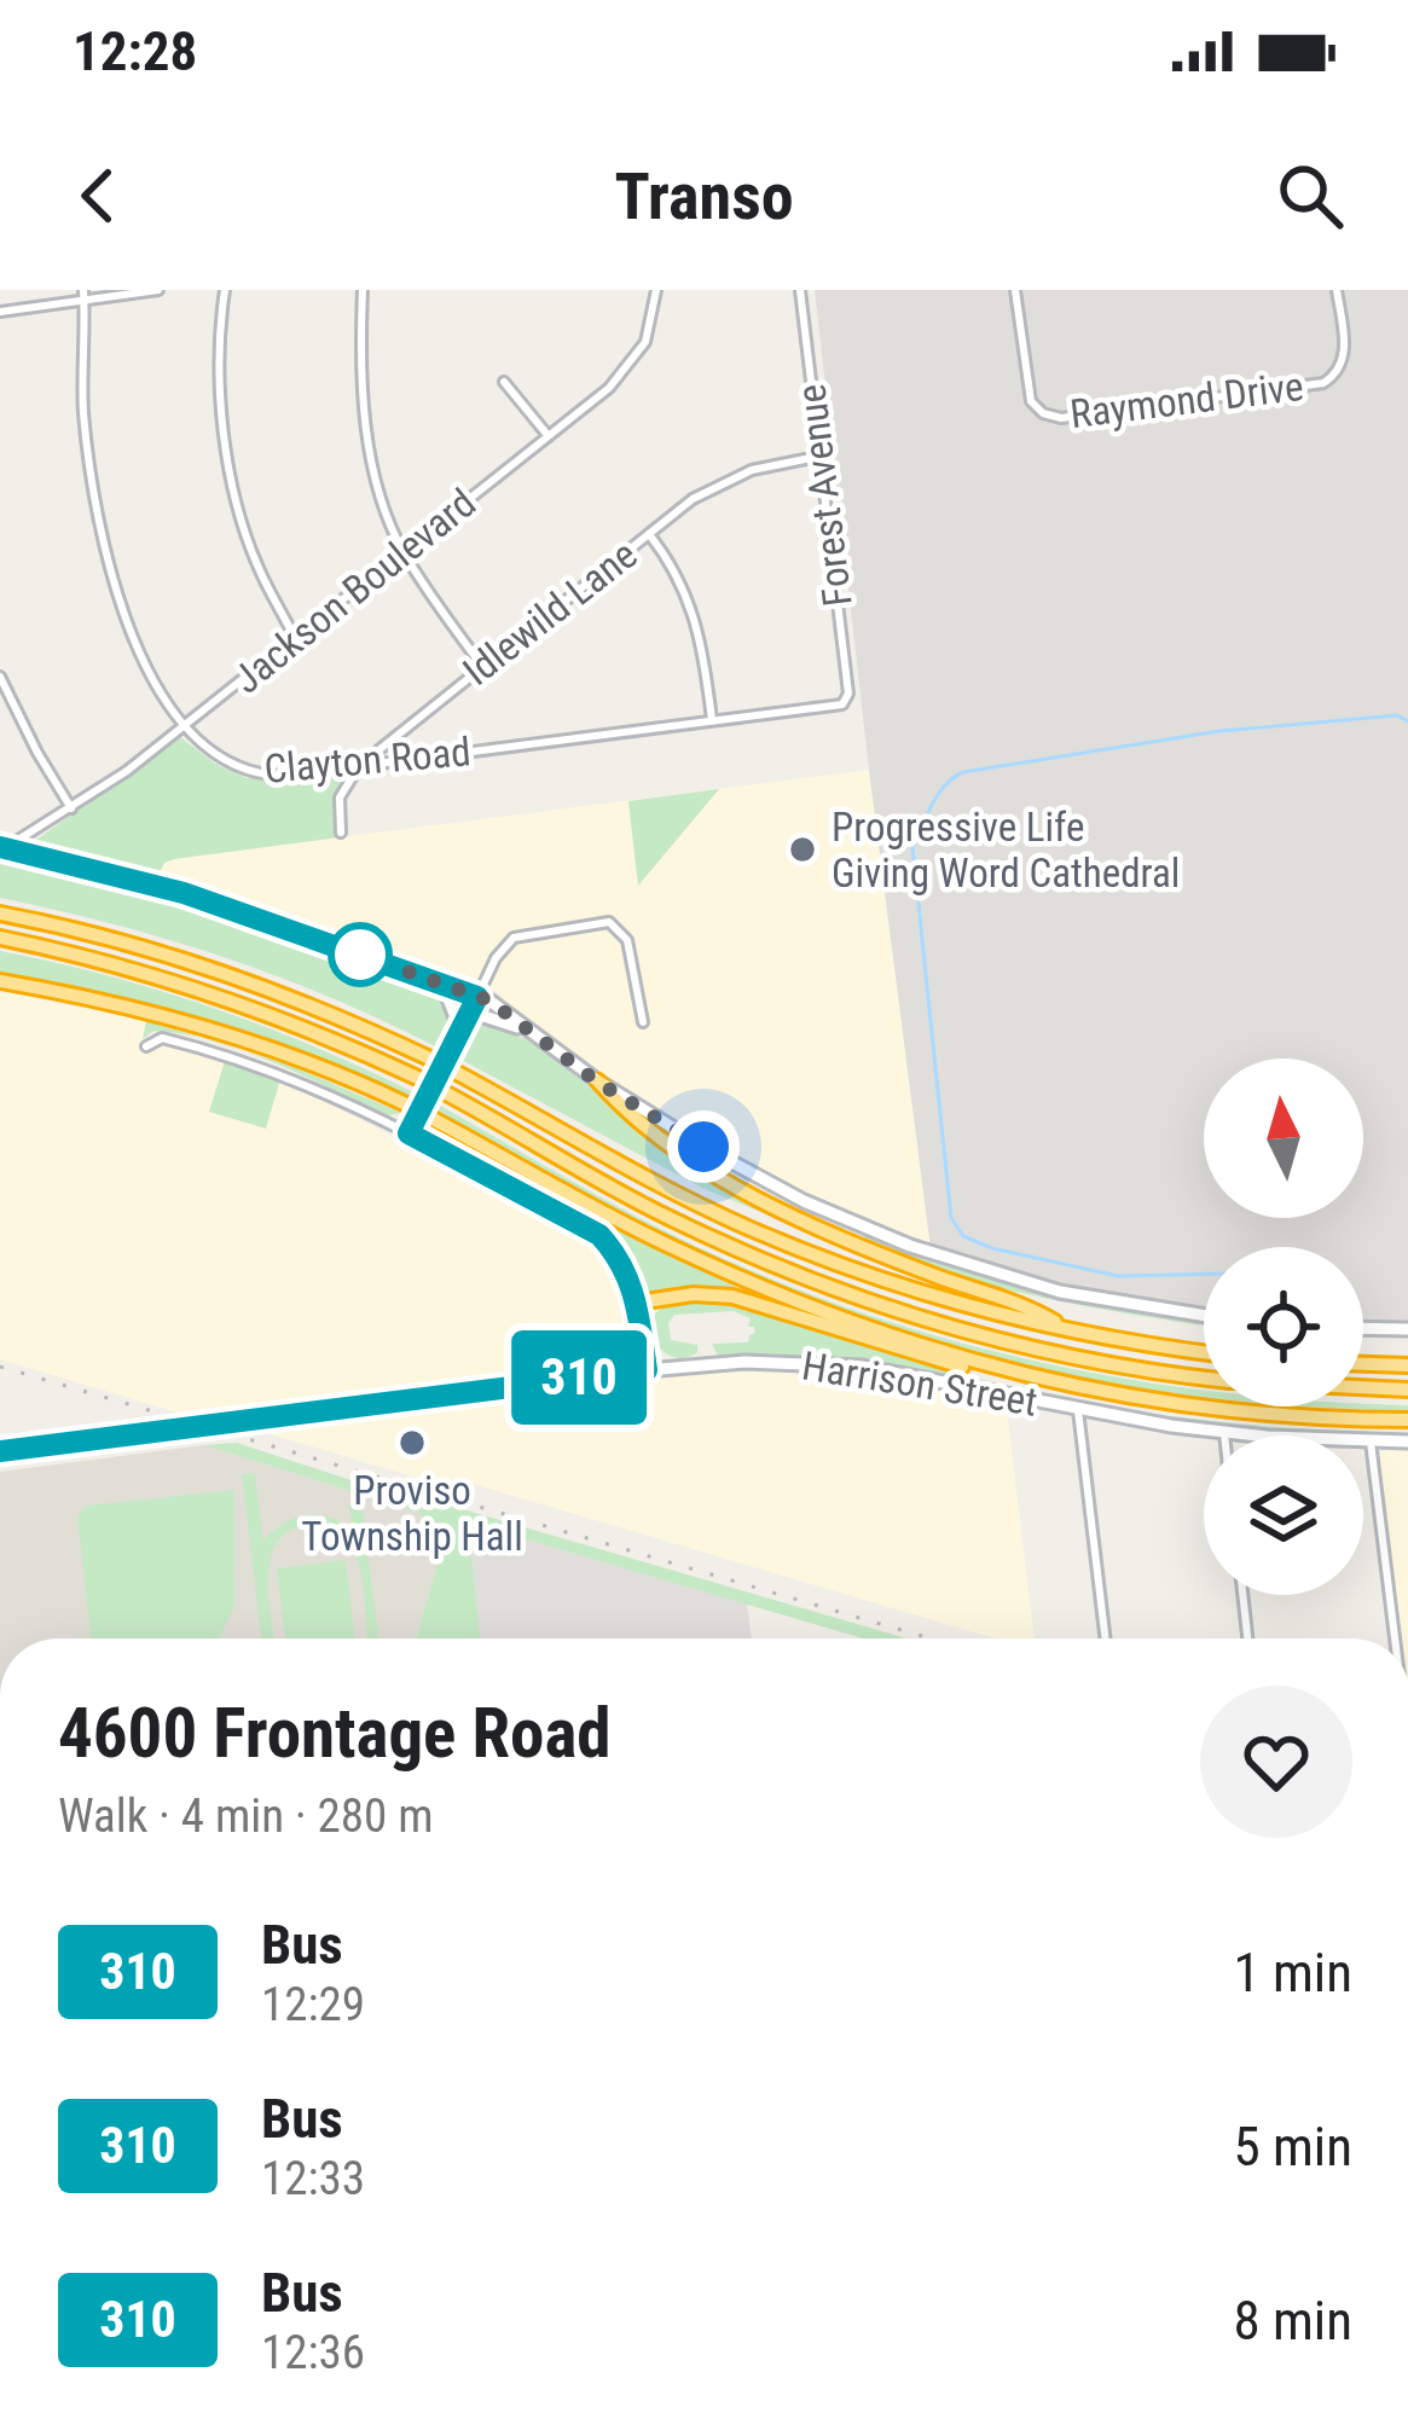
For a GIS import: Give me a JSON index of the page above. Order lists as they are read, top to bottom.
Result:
{
  "streets": {
    "main road": ["Harrison Street"],
    "street": [
      "Raymond Drive",
      "Forest Avenue",
      "Jackson Boulevard",
      "Idlewild Lane",
      "Clayton Road"
    ]
  },
  "crossings": [
    ["Forest Avenue", "Idlewild Lane"],
    ["Forest Avenue", "Clayton Road"],
    ["Jackson Boulevard", "Clayton Road"],
    ["Idlewild Lane", "Clayton Road"]
  ],
  "places": ["Progressive Life Giving Word Cathedral", "Proviso Township Hall"],
  "lines": ["bus line 310"],
  "north": "top",
  "page": {
    "status": "12:28",
    "header": "Transo",
    "on_map": "310",
    "heading": ["4600 Frontage Road", "Walk · 4 min · 280 m"],
    "list": [
      {
        "mark": "310",
        "name": "Bus",
        "note": "12:29",
        "value": "1 min"
      },
      {
        "mark": "310",
        "name": "Bus",
        "note": "12:33",
        "value": "5 min"
      },
      {
        "mark": "310",
        "name": "Bus",
        "note": "12:36",
        "value": "8 min"
      }
    ]
  }
}
